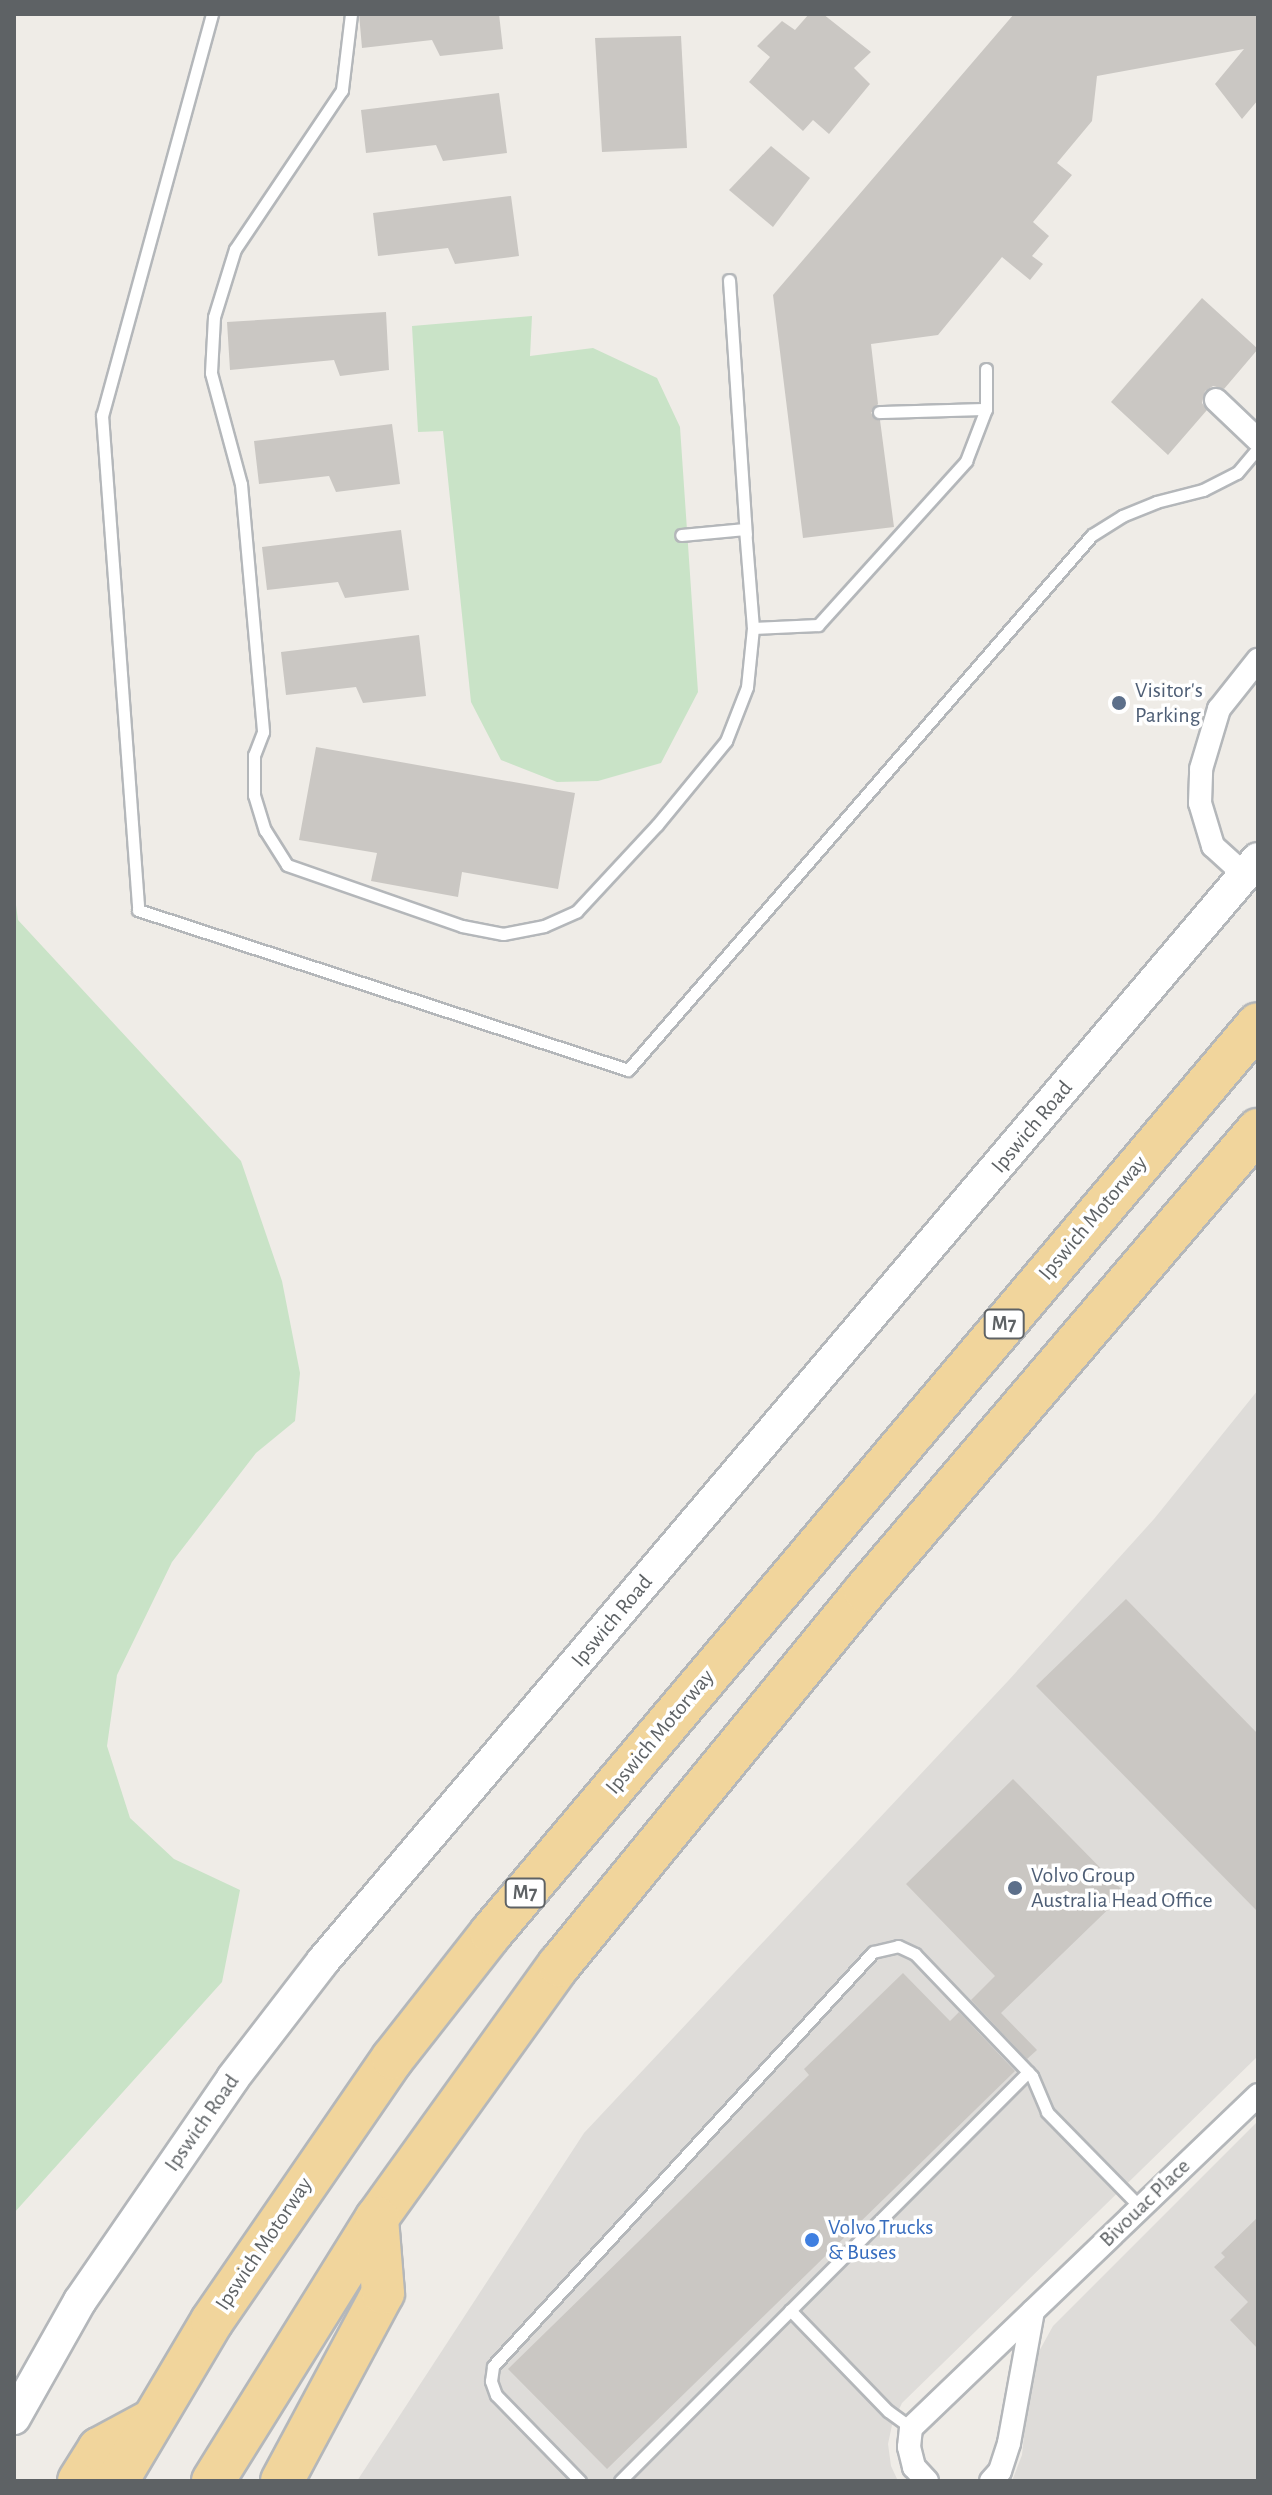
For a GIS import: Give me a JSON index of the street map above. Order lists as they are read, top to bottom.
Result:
{
  "streets": {
    "highway": ["Ipswich Motorway", "M7"],
    "street": ["Ipswich Road", "Bivouac Place"]
  },
  "places": ["Visitor's Parking", "Volvo Group Australia Head Office", "Volvo Trucks & Buses"]
}
